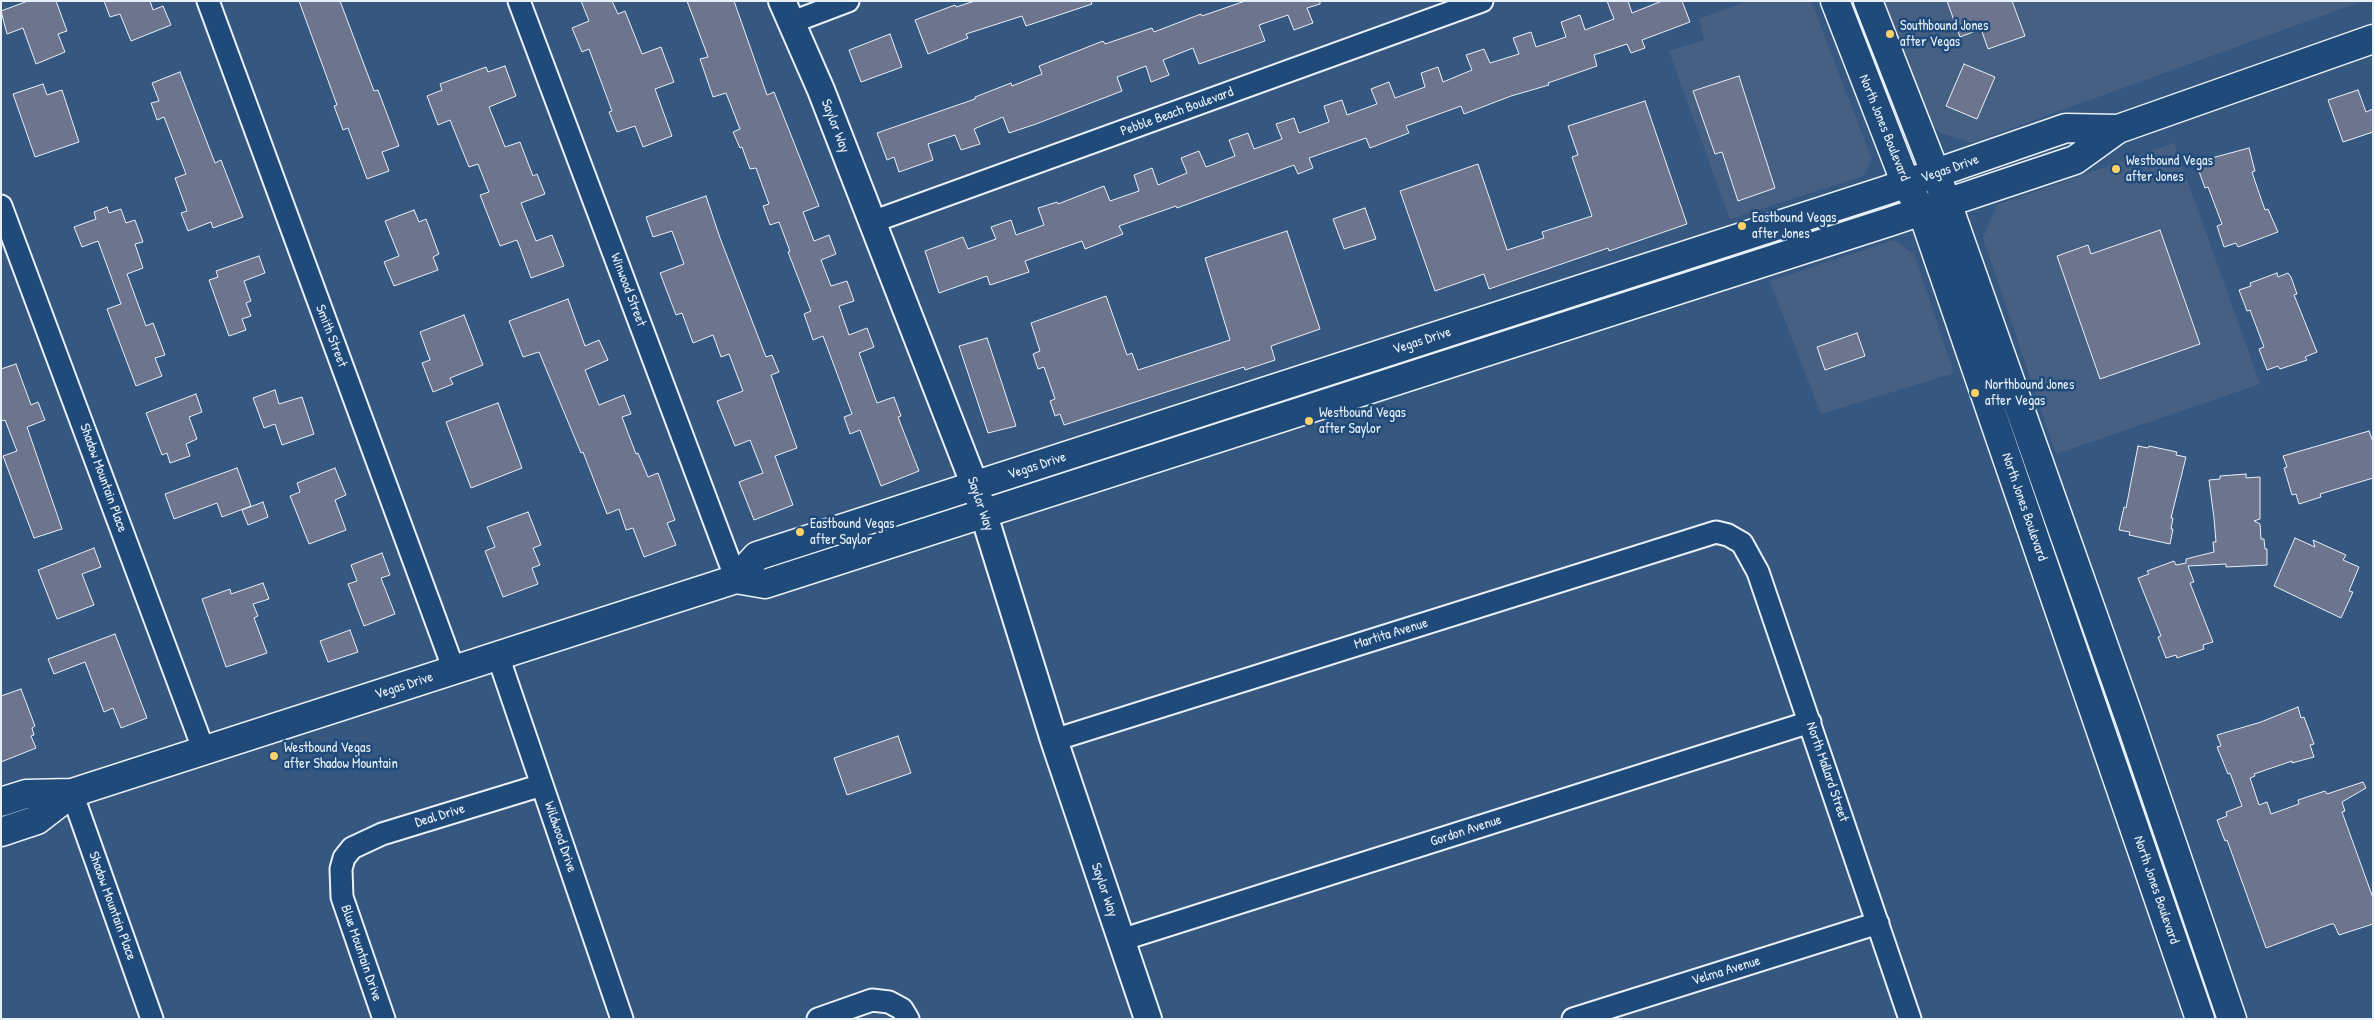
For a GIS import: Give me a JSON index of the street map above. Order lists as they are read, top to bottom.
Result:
{
  "streets": {
    "main road": ["North Jones Boulevard", "Vegas Drive"],
    "street": [
      "Pebble Beach Boulevard",
      "Saylor Way",
      "Winwood Street",
      "Smith Street",
      "Shadow Mountain Place",
      "Martita Avenue",
      "North Mallard Street",
      "Deal Drive",
      "Gordon Avenue",
      "Wildwood Drive",
      "Blue Mountain Drive",
      "Velma Avenue"
    ]
  },
  "crossings": [
    ["Pebble Beach Boulevard", "Saylor Way"],
    ["Saylor Way", "Vegas Drive"],
    ["Saylor Way", "Martita Avenue"],
    ["Saylor Way", "Gordon Avenue"],
    ["North Jones Boulevard", "Vegas Drive"],
    ["Vegas Drive", "Winwood Street"],
    ["Vegas Drive", "Smith Street"],
    ["Vegas Drive", "Shadow Mountain Place"],
    ["Vegas Drive", "Wildwood Drive"],
    ["Martita Avenue", "North Mallard Street"],
    ["North Mallard Street", "Gordon Avenue"],
    ["North Mallard Street", "Velma Avenue"],
    ["Deal Drive", "Wildwood Drive"],
    ["Deal Drive", "Blue Mountain Drive"]
  ],
  "places": [
    "Southbound Jones after Vegas",
    "Westbound Vegas after Jones",
    "Eastbound Vegas after Jones",
    "Northbound Jones after Vegas",
    "Westbound Vegas after Saylor",
    "Eastbound Vegas after Saylor",
    "Westbound Vegas after Shadow Mountain"
  ]
}
